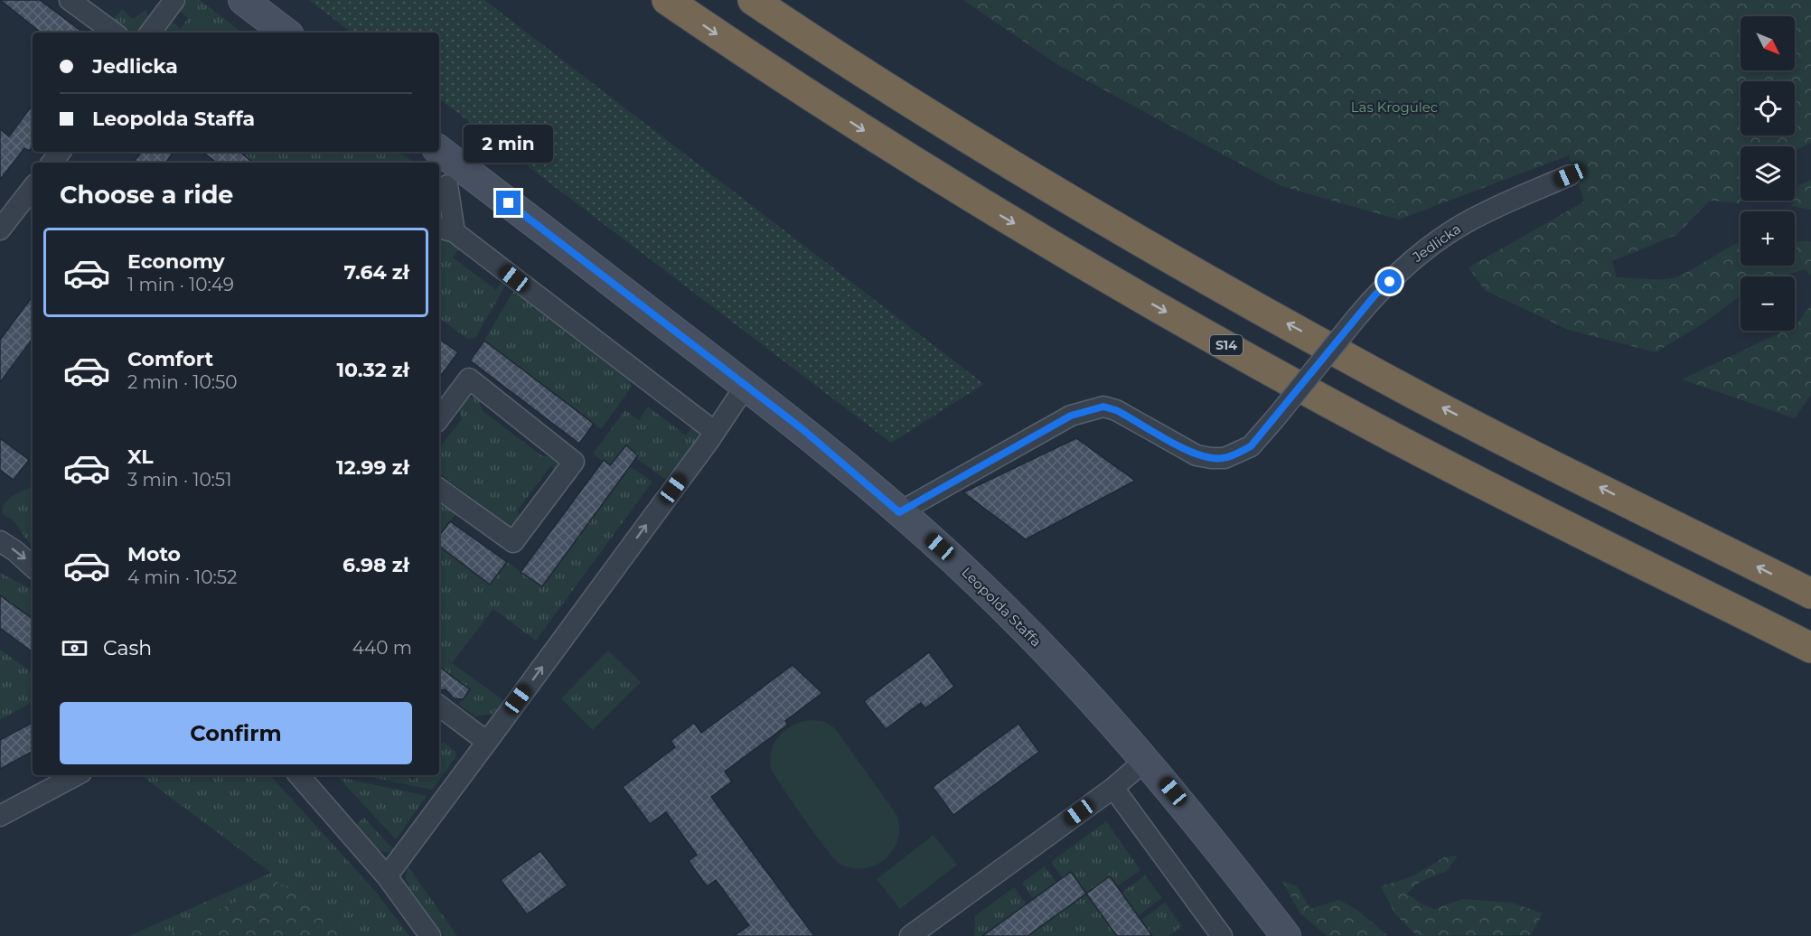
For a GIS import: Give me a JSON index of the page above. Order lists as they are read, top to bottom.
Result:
{
  "streets": {
    "highway": ["S14"],
    "street": ["Jedlicka", "Leopolda Staffa"]
  },
  "crossings": [
    ["Jedlicka", "Leopolda Staffa"]
  ],
  "parks": ["Las Krogulec"],
  "north": "bottom right",
  "page": {
    "map_buttons": ["+", "−"],
    "banner": ["Jedlicka", "Leopolda Staffa"],
    "bubble": "2 min",
    "heading": "Choose a ride",
    "list": [
      {
        "name": "Economy",
        "note": "1 min · 10:49",
        "value": "7.64 zł"
      },
      {
        "name": "Comfort",
        "note": "2 min · 10:50",
        "value": "10.32 zł"
      },
      {
        "name": "XL",
        "note": "3 min · 10:51",
        "value": "12.99 zł"
      },
      {
        "name": "Moto",
        "note": "4 min · 10:52",
        "value": "6.98 zł"
      }
    ],
    "pay": ["Cash", "440 m"],
    "buttons": "Confirm"
  }
}
